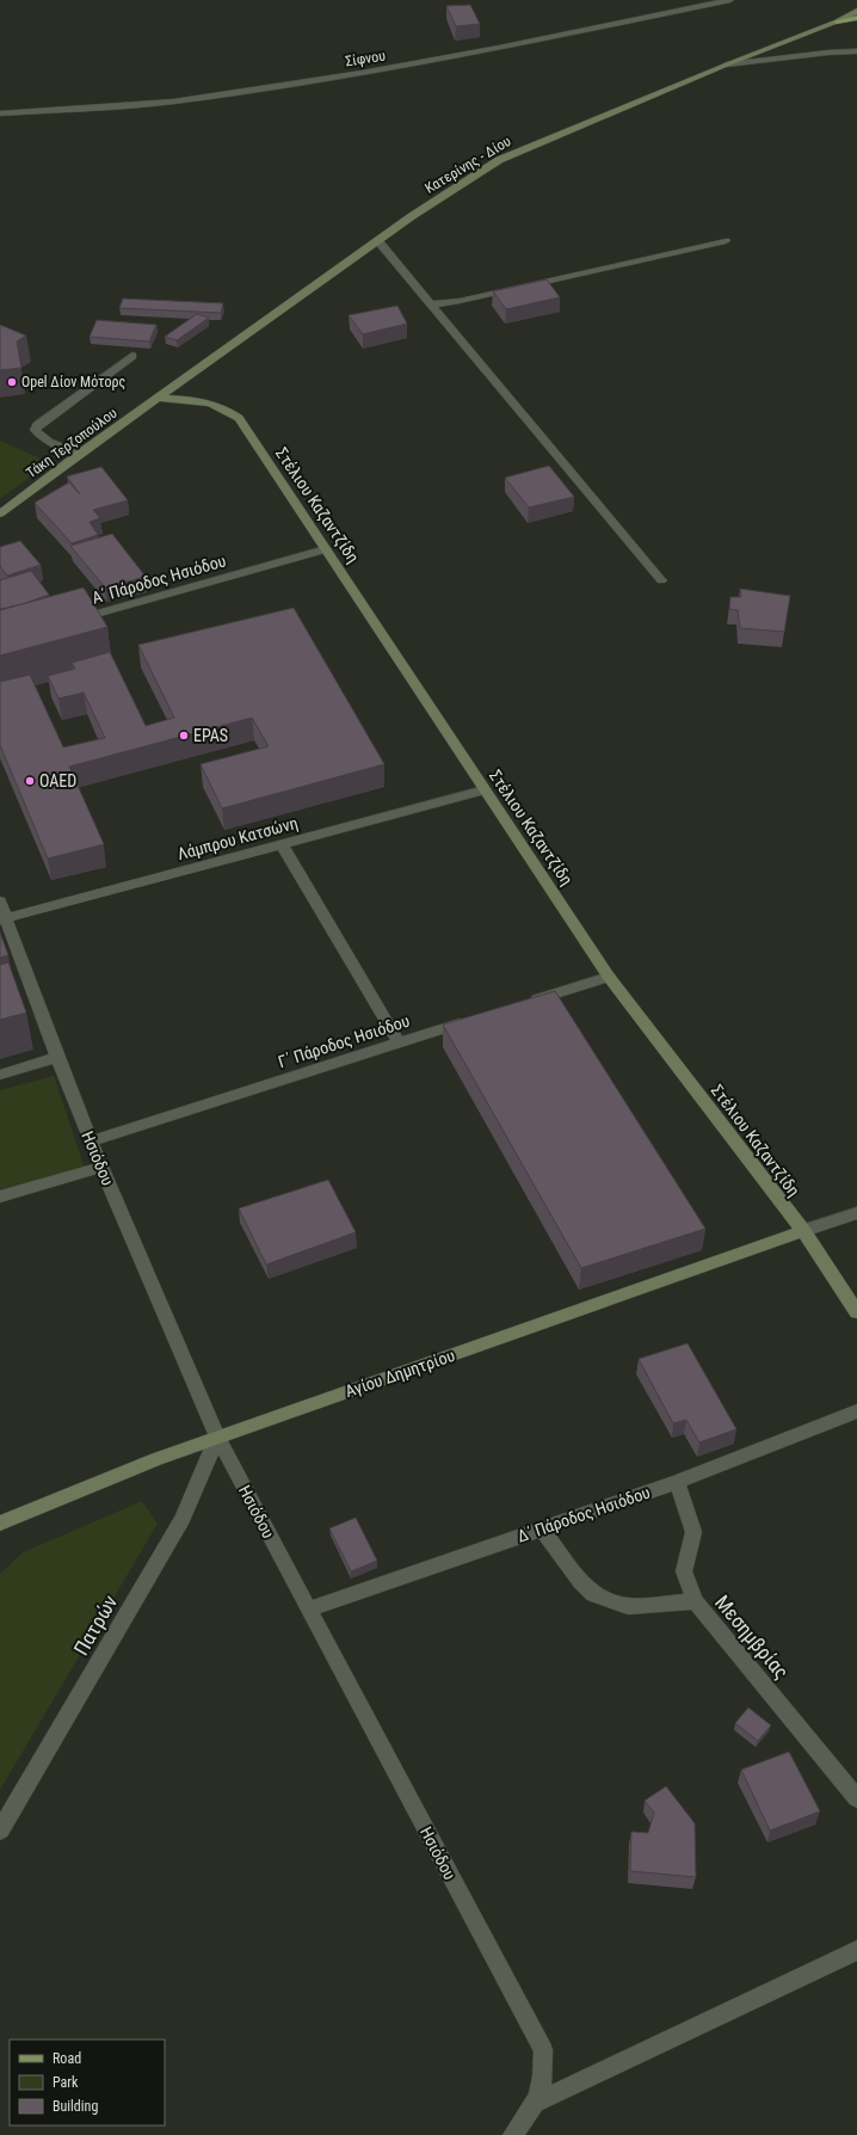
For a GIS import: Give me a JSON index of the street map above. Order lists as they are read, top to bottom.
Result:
{
  "streets": {
    "street": [
      "Σίφνου",
      "Κατερίνης - Δίου",
      "Τάκη Τερζοπούλου",
      "Στέλιου Καζαντζίδη",
      "Α΄ Πάροδος Ησιόδου",
      "Λάμπρου Κατσώνη",
      "Γ΄ Πάροδος Ησιόδου",
      "Ησιόδου",
      "Αγίου Δημητρίου",
      "Δ΄ Πάροδος Ησιόδου",
      "Πατρών",
      "Μεσημβρίας"
    ]
  },
  "crossings": [
    ["Κατερίνης - Δίου", "Τάκη Τερζοπούλου"],
    ["Κατερίνης - Δίου", "Στέλιου Καζαντζίδη"],
    ["Τάκη Τερζοπούλου", "Στέλιου Καζαντζίδη"],
    ["Στέλιου Καζαντζίδη", "Α΄ Πάροδος Ησιόδου"],
    ["Στέλιου Καζαντζίδη", "Λάμπρου Κατσώνη"],
    ["Στέλιου Καζαντζίδη", "Αγίου Δημητρίου"],
    ["Λάμπρου Κατσώνη", "Ησιόδου"],
    ["Γ΄ Πάροδος Ησιόδου", "Ησιόδου"],
    ["Ησιόδου", "Αγίου Δημητρίου"],
    ["Ησιόδου", "Δ΄ Πάροδος Ησιόδου"],
    ["Ησιόδου", "Πατρών"],
    ["Αγίου Δημητρίου", "Πατρών"],
    ["Δ΄ Πάροδος Ησιόδου", "Μεσημβρίας"]
  ],
  "places": ["Opel Δίον Μότορς", "EPAS", "OAED"],
  "legend": ["Road", "Park", "Building"]
}
